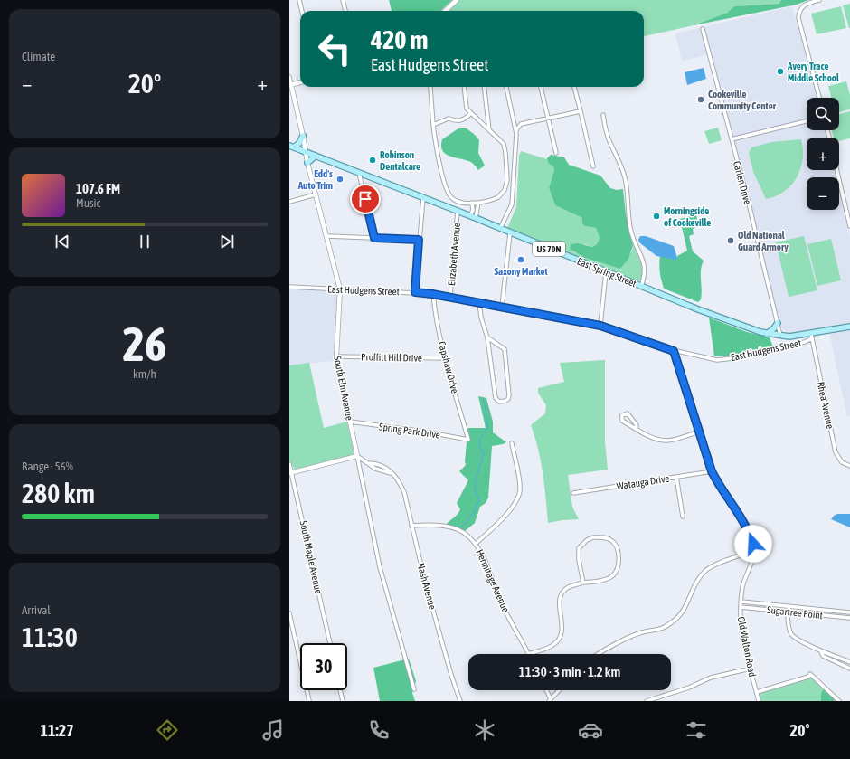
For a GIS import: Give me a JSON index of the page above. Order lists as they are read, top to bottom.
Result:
{
  "streets": {
    "main road": ["US 70N", "East Spring Street"],
    "street": [
      "Carlen Drive",
      "Elizabeth Avenue",
      "East Hudgens Street",
      "Proffitt Hill Drive",
      "Capshaw Drive",
      "South Elm Avenue",
      "Rhea Avenue",
      "Spring Park Drive",
      "Watauga Drive",
      "South Maple Avenue",
      "Hermitage Avenue",
      "Nash Avenue",
      "Sugartree Point",
      "Old Walton Road"
    ]
  },
  "crossings": [
    ["Carlen Drive", "East Spring Street"],
    ["Elizabeth Avenue", "East Spring Street"],
    ["Elizabeth Avenue", "East Hudgens Street"],
    ["East Spring Street", "East Hudgens Street"],
    ["East Spring Street", "South Elm Avenue"],
    ["East Spring Street", "Rhea Avenue"],
    ["East Hudgens Street", "Capshaw Drive"],
    ["East Hudgens Street", "South Elm Avenue"],
    ["East Hudgens Street", "Rhea Avenue"],
    ["East Hudgens Street", "Old Walton Road"],
    ["Proffitt Hill Drive", "Capshaw Drive"],
    ["Proffitt Hill Drive", "South Elm Avenue"],
    ["Capshaw Drive", "Spring Park Drive"],
    ["South Elm Avenue", "Spring Park Drive"],
    ["South Elm Avenue", "Nash Avenue"],
    ["Watauga Drive", "Old Walton Road"],
    ["Hermitage Avenue", "Nash Avenue"],
    ["Sugartree Point", "Old Walton Road"]
  ],
  "places": [
    "Avery Trace Middle School",
    "Cookeville Community Center",
    "Robinson Dentalcare",
    "Edd's Auto Trim",
    "Morningside of Cookeville",
    "Old National Guard Armory",
    "Saxony Market"
  ],
  "page": {
    "tile": [
      "Climate",
      ["26", "km/h"],
      ["Range · 56%", "280 km"],
      ["Arrival", "11:30"]
    ],
    "turn": ["420 m", "East Hudgens Street"],
    "heat": ["−", "20°", "+"],
    "map_buttons": ["+", "−"],
    "song": ["107.6 FM", "Music"],
    "limit": "30",
    "trip": "11:30 · 3 min · 1.2 km",
    "tabs": ["11:27", "20°"]
  }
}
